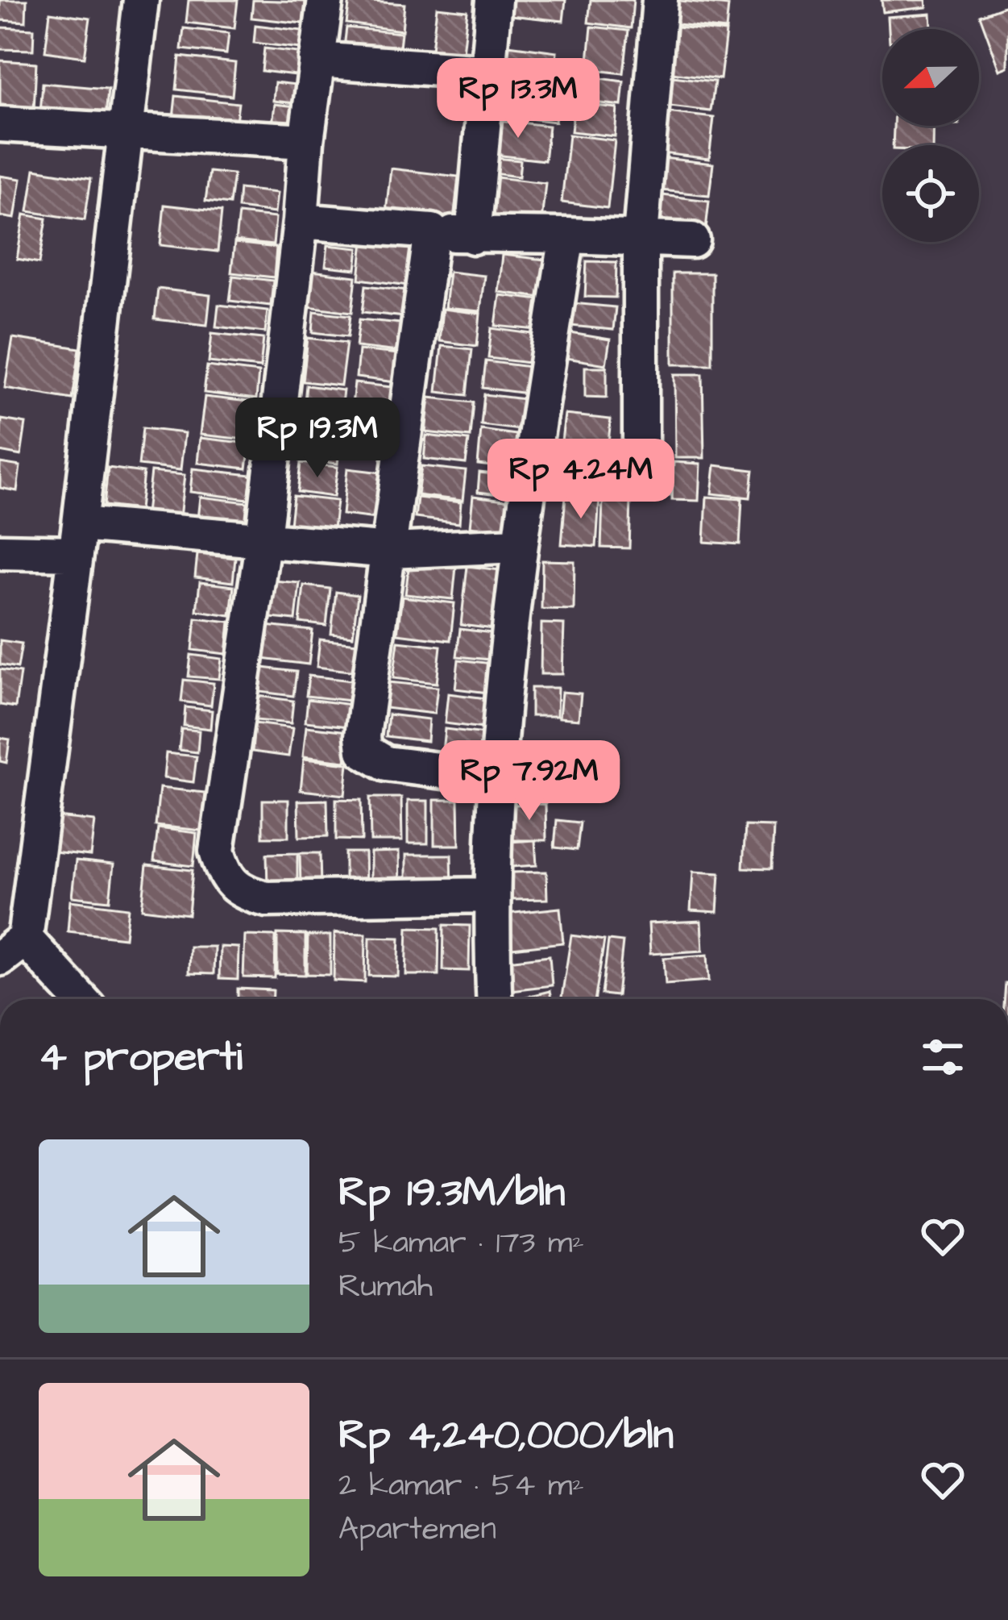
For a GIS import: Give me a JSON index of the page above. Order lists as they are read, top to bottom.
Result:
{
  "north": "left",
  "page": {
    "price": [
      "Rp 13.3M",
      "Rp 19.3M",
      "Rp 4.24M",
      "Rp 7.92M"
    ],
    "heading": "4 properti",
    "list": [
      {
        "name": "Rp 19.3M/bln",
        "note": "5 kamar · 173 m² · Rumah"
      },
      {
        "name": "Rp 4,240,000/bln",
        "note": "2 kamar · 54 m² · Apartemen"
      }
    ]
  }
}
